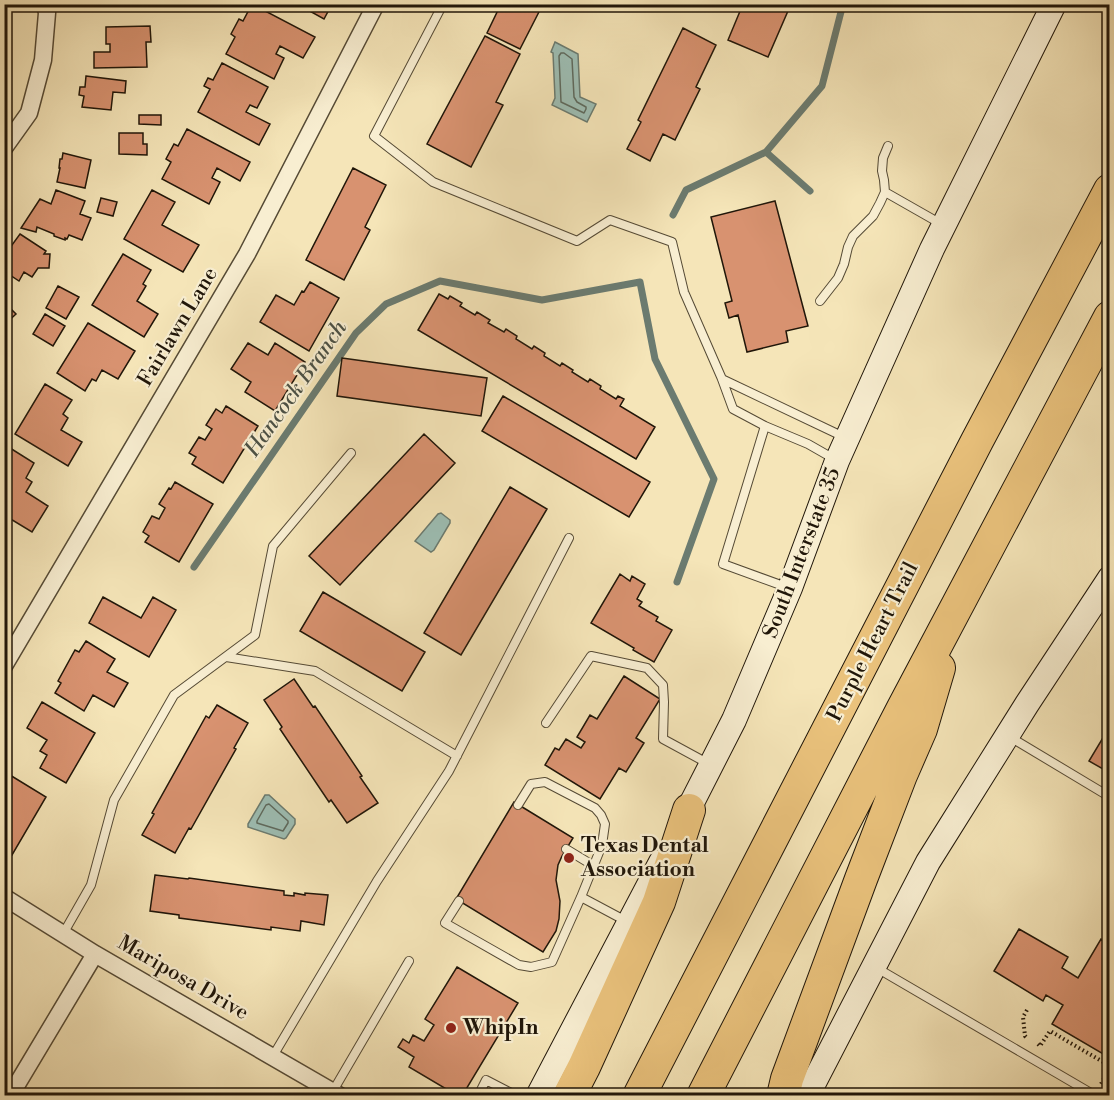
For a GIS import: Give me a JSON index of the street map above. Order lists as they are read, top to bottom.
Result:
{
  "streets": {
    "highway": ["Purple Heart Trail"],
    "main road": ["South Interstate 35"],
    "street": ["Fairlawn Lane", "Mariposa Drive"]
  },
  "water": ["Hancock Branch"],
  "places": ["Texas Dental Association", "WhipIn"]
}
